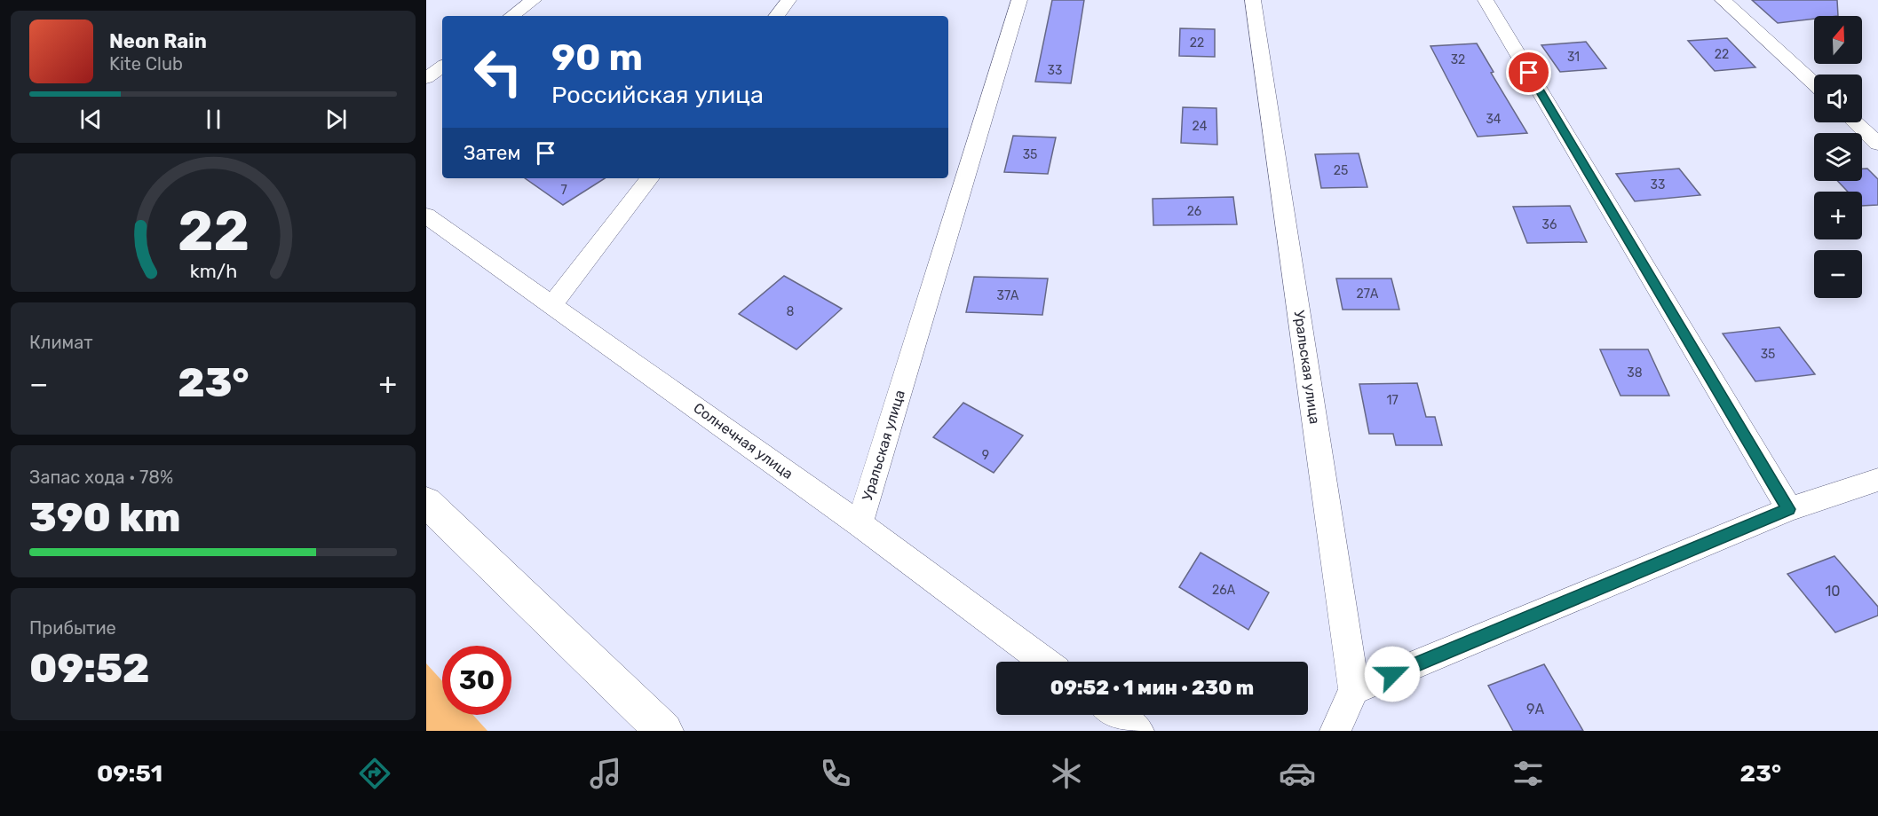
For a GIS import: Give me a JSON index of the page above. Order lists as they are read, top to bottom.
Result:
{
  "streets": {
    "street": ["Уральская улица", "Солнечная улица"]
  },
  "crossings": [
    ["Уральская улица", "Солнечная улица"]
  ],
  "house_numbers": [
    "22",
    "22",
    "31",
    "32",
    "33",
    "34",
    "24",
    "35",
    "25",
    "33",
    "7",
    "26",
    "36",
    "27А",
    "37А",
    "8",
    "35",
    "38",
    "17",
    "9",
    "26А",
    "10",
    "9А"
  ],
  "north": "top",
  "page": {
    "map_buttons": ["+", "−"],
    "turn": ["90 m", "Российская улица"],
    "song": ["Neon Rain", "Kite Club"],
    "then": "Затем",
    "tile": [
      "Климат",
      ["Запас хода · 78%", "390 km"],
      ["Прибытие", "09:52"]
    ],
    "heat": ["−", "23°", "+"],
    "limit": "30",
    "trip": "09:52 · 1 мин · 230 m",
    "tabs": ["09:51", "23°"],
    "gauge": ["22", "km/h"]
  }
}
